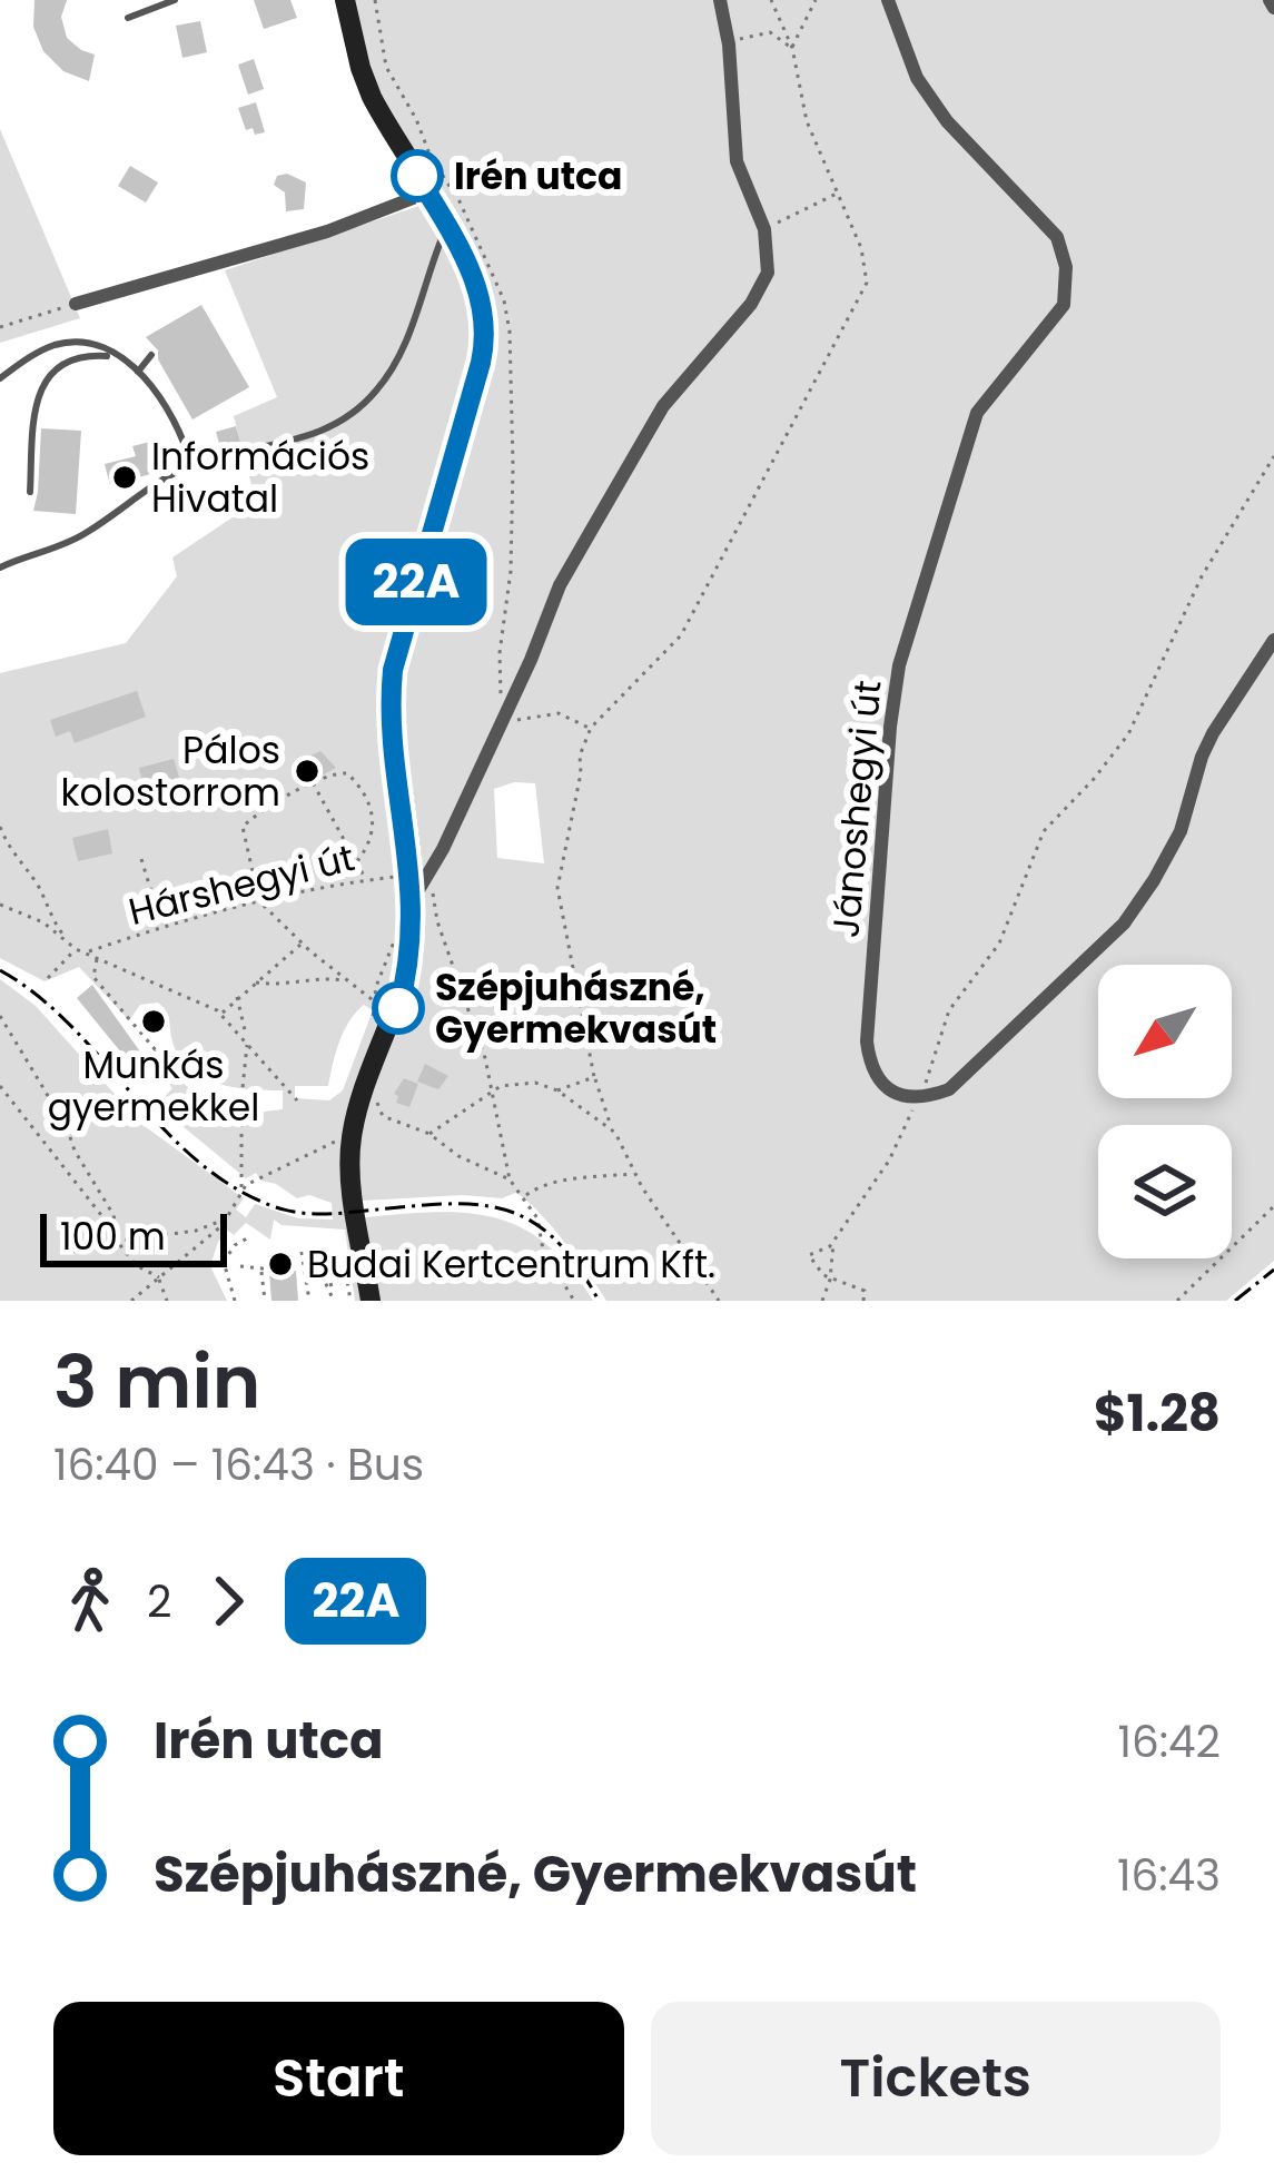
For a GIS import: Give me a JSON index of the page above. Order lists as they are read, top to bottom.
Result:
{
  "streets": {
    "street": ["Jánoshegyi út"],
    "path": ["Hárshegyi út"]
  },
  "places": [
    "Irén utca",
    "Információs Hivatal",
    "Pálos kolostorrom",
    "Szépjuhászné, Gyermekvasút",
    "Munkás gyermekkel",
    "Budai Kertcentrum Kft."
  ],
  "lines": ["bus line 22A"],
  "scale_bar": "100 m",
  "north": "bottom left",
  "page": {
    "on_map": "22A",
    "scale": "100 m",
    "heading": ["3 min", "16:40 – 16:43 · Bus", "$1.28"],
    "legs": ["2", "22A"],
    "list": [
      {
        "name": "Irén utca",
        "value": "16:42"
      },
      {
        "name": "Szépjuhászné, Gyermekvasút",
        "value": "16:43"
      }
    ],
    "buttons": ["Start", "Tickets"]
  }
}
